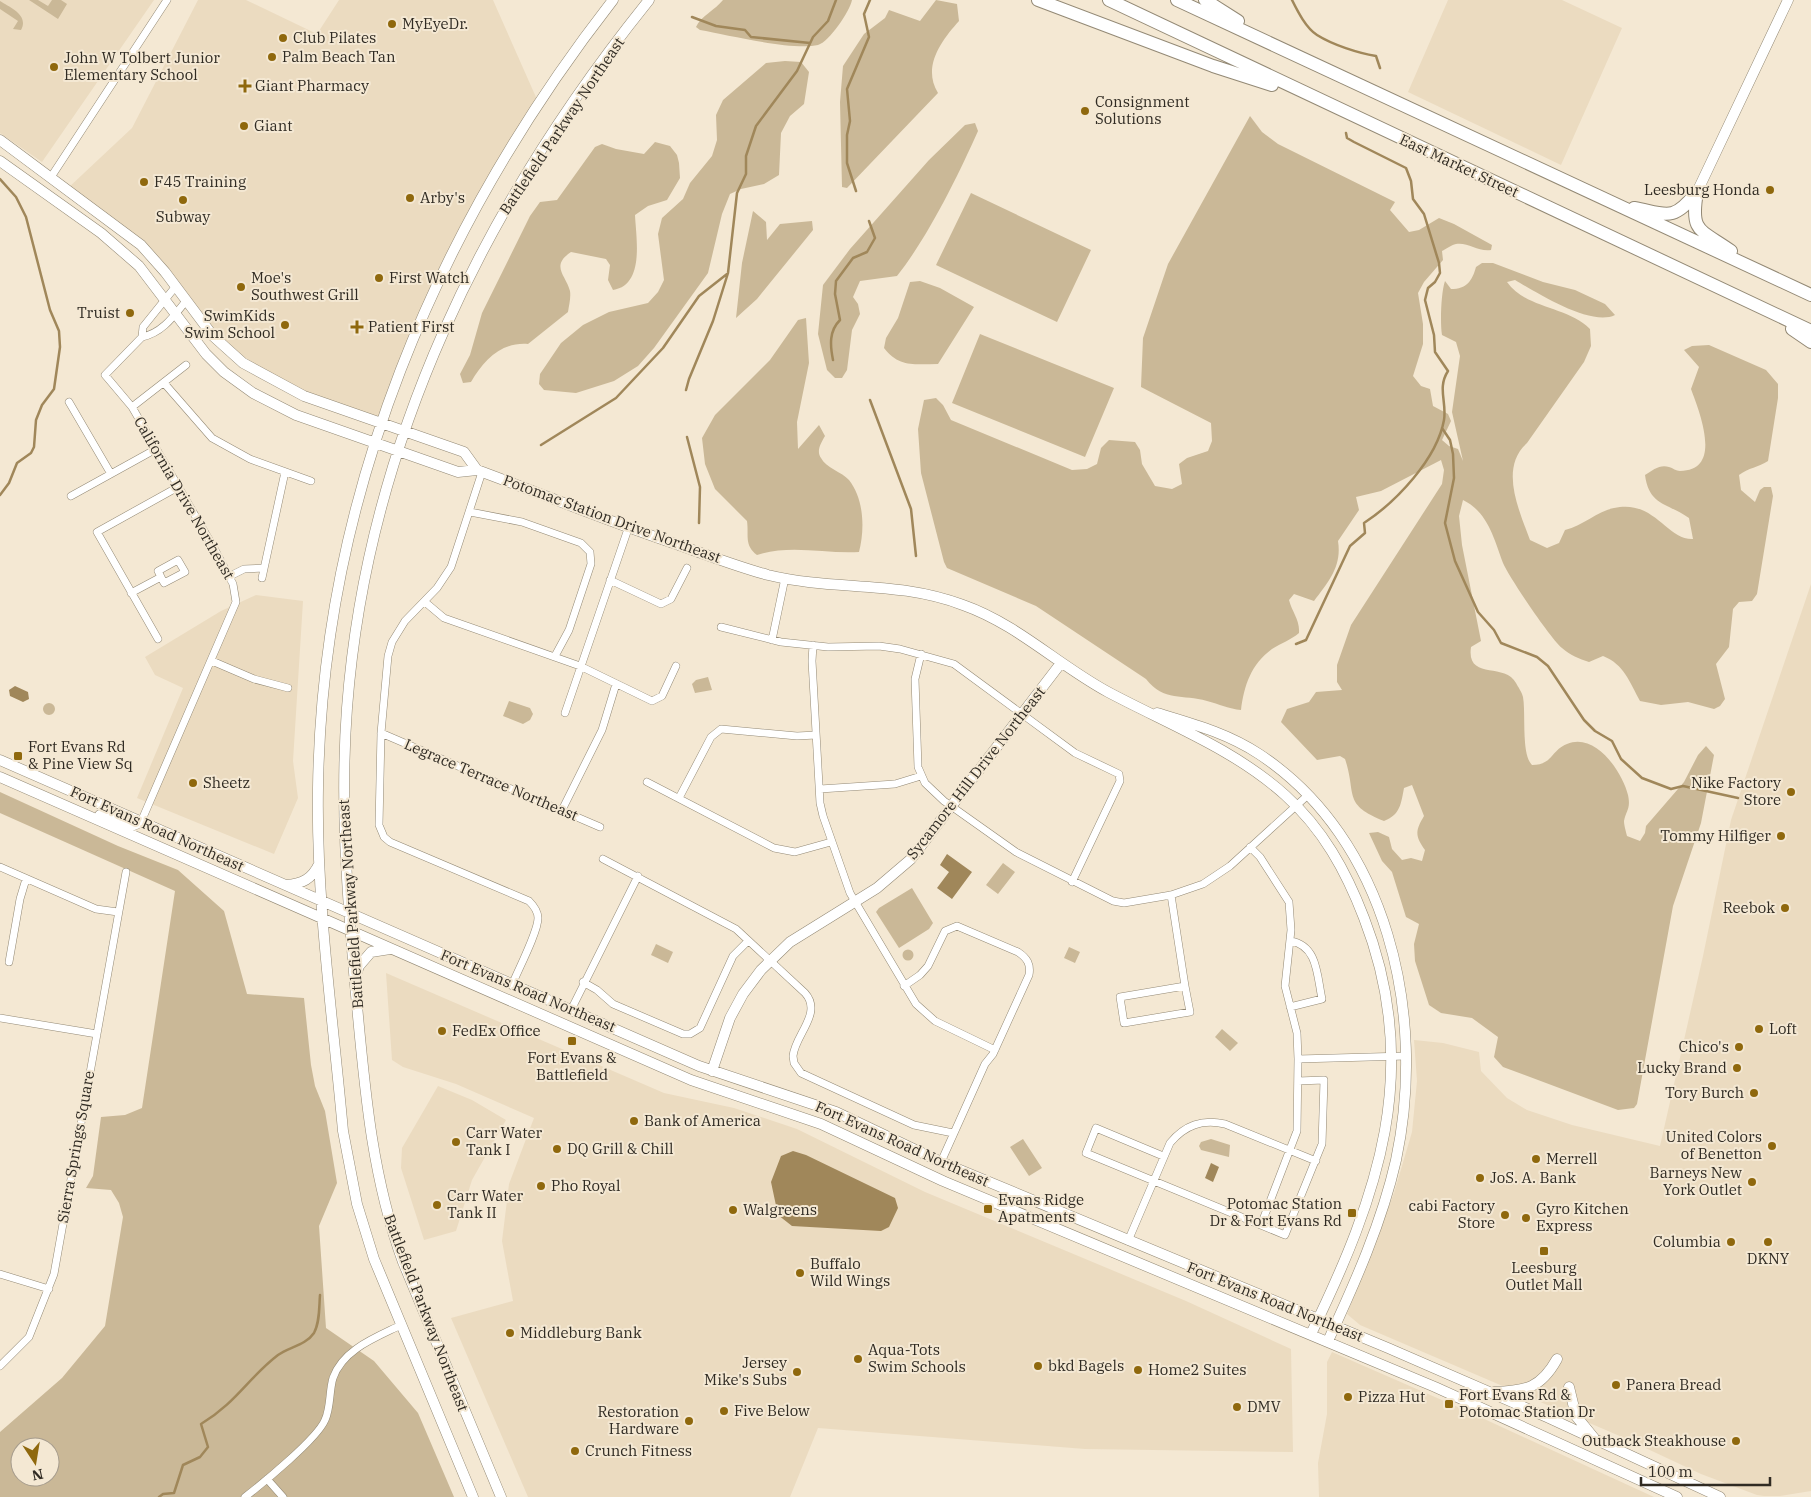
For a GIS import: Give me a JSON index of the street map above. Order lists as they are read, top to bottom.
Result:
{
  "streets": {
    "highway": ["East Market Street"],
    "main road": [
      "Battlefield Parkway Northeast",
      "Potomac Station Drive Northeast",
      "Sycamore Hill Drive Northeast",
      "Fort Evans Road Northeast"
    ],
    "street": ["California Drive Northeast", "Legrace Terrace Northeast", "Sierra Springs Square"]
  },
  "crossings": [
    ["Battlefield Parkway Northeast", "Potomac Station Drive Northeast"],
    ["Battlefield Parkway Northeast", "Fort Evans Road Northeast"],
    ["California Drive Northeast", "Fort Evans Road Northeast"],
    ["Potomac Station Drive Northeast", "Sycamore Hill Drive Northeast"],
    ["Potomac Station Drive Northeast", "Fort Evans Road Northeast"],
    ["Sycamore Hill Drive Northeast", "Fort Evans Road Northeast"]
  ],
  "places": {
    "other": [
      "MyEyeDr.",
      "Club Pilates",
      "Palm Beach Tan",
      "John W Tolbert Junior Elementary School",
      "Consignment Solutions",
      "Giant",
      "F45 Training",
      "Leesburg Honda",
      "Arby's",
      "Subway",
      "First Watch",
      "Moe's Southwest Grill",
      "Truist",
      "SwimKids Swim School",
      "Sheetz",
      "Nike Factory Store",
      "Tommy Hilfiger",
      "Reebok",
      "Loft",
      "FedEx Office",
      "Chico's",
      "Lucky Brand",
      "Tory Burch",
      "Bank of America",
      "Carr Water Tank I",
      "United Colors of Benetton",
      "DQ Grill & Chill",
      "Merrell",
      "JoS. A. Bank",
      "Barneys New York Outlet",
      "Pho Royal",
      "Carr Water Tank II",
      "Walgreens",
      "cabi Factory Store",
      "Gyro Kitchen Express",
      "Columbia",
      "DKNY",
      "Buffalo Wild Wings",
      "Middleburg Bank",
      "Aqua-Tots Swim Schools",
      "bkd Bagels",
      "Home2 Suites",
      "Jersey Mike's Subs",
      "Panera Bread",
      "Pizza Hut",
      "DMV",
      "Five Below",
      "Restoration Hardware",
      "Outback Steakhouse",
      "Crunch Fitness"
    ],
    "health": ["Giant Pharmacy", "Patient First"],
    "transit": [
      "Fort Evans Rd & Pine View Sq",
      "Fort Evans & Battlefield",
      "Evans Ridge Apatments",
      "Potomac Station Dr & Fort Evans Rd",
      "Leesburg Outlet Mall",
      "Fort Evans Rd & Potomac Station Dr"
    ]
  },
  "scale_bar": "100 m",
  "north": "bottom"
}
